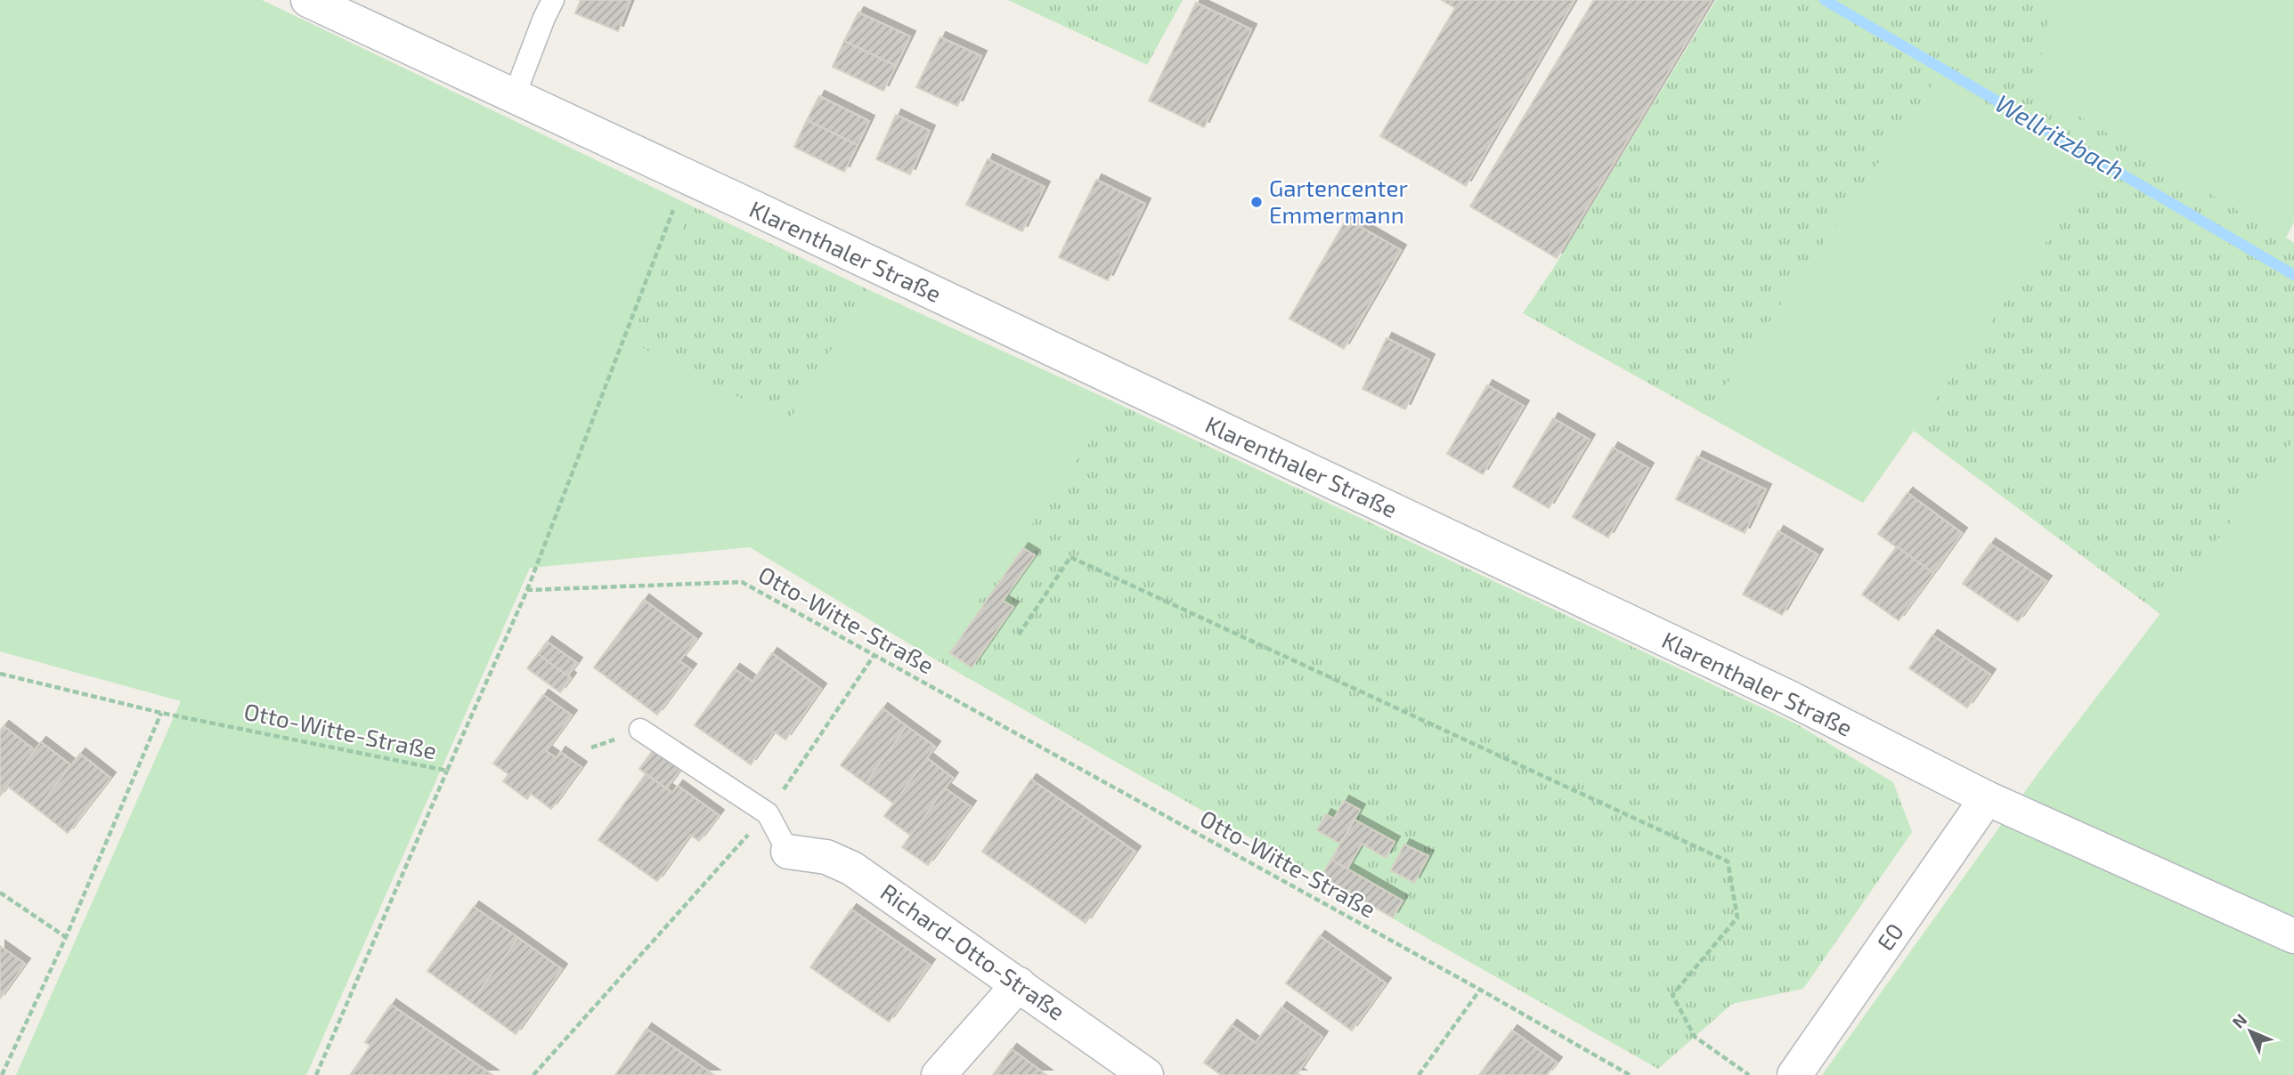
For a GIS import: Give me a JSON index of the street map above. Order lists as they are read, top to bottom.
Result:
{
  "streets": {
    "main road": ["Klarenthaler Straße", "E0", "Richard-Otto-Straße"],
    "path": ["Otto-Witte-Straße"]
  },
  "crossings": [
    ["Klarenthaler Straße", "E0"]
  ],
  "water": ["Wellritzbach"],
  "places": ["Gartencenter Emmermann"],
  "north": "top left"
}
